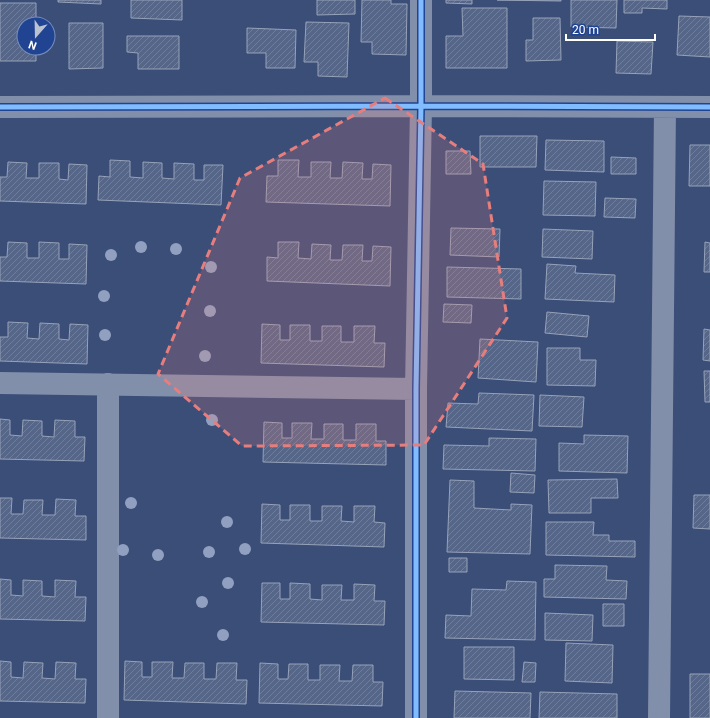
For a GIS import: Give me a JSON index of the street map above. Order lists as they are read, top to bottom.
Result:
{
  "scale_bar": "20 m",
  "north": "bottom"
}
